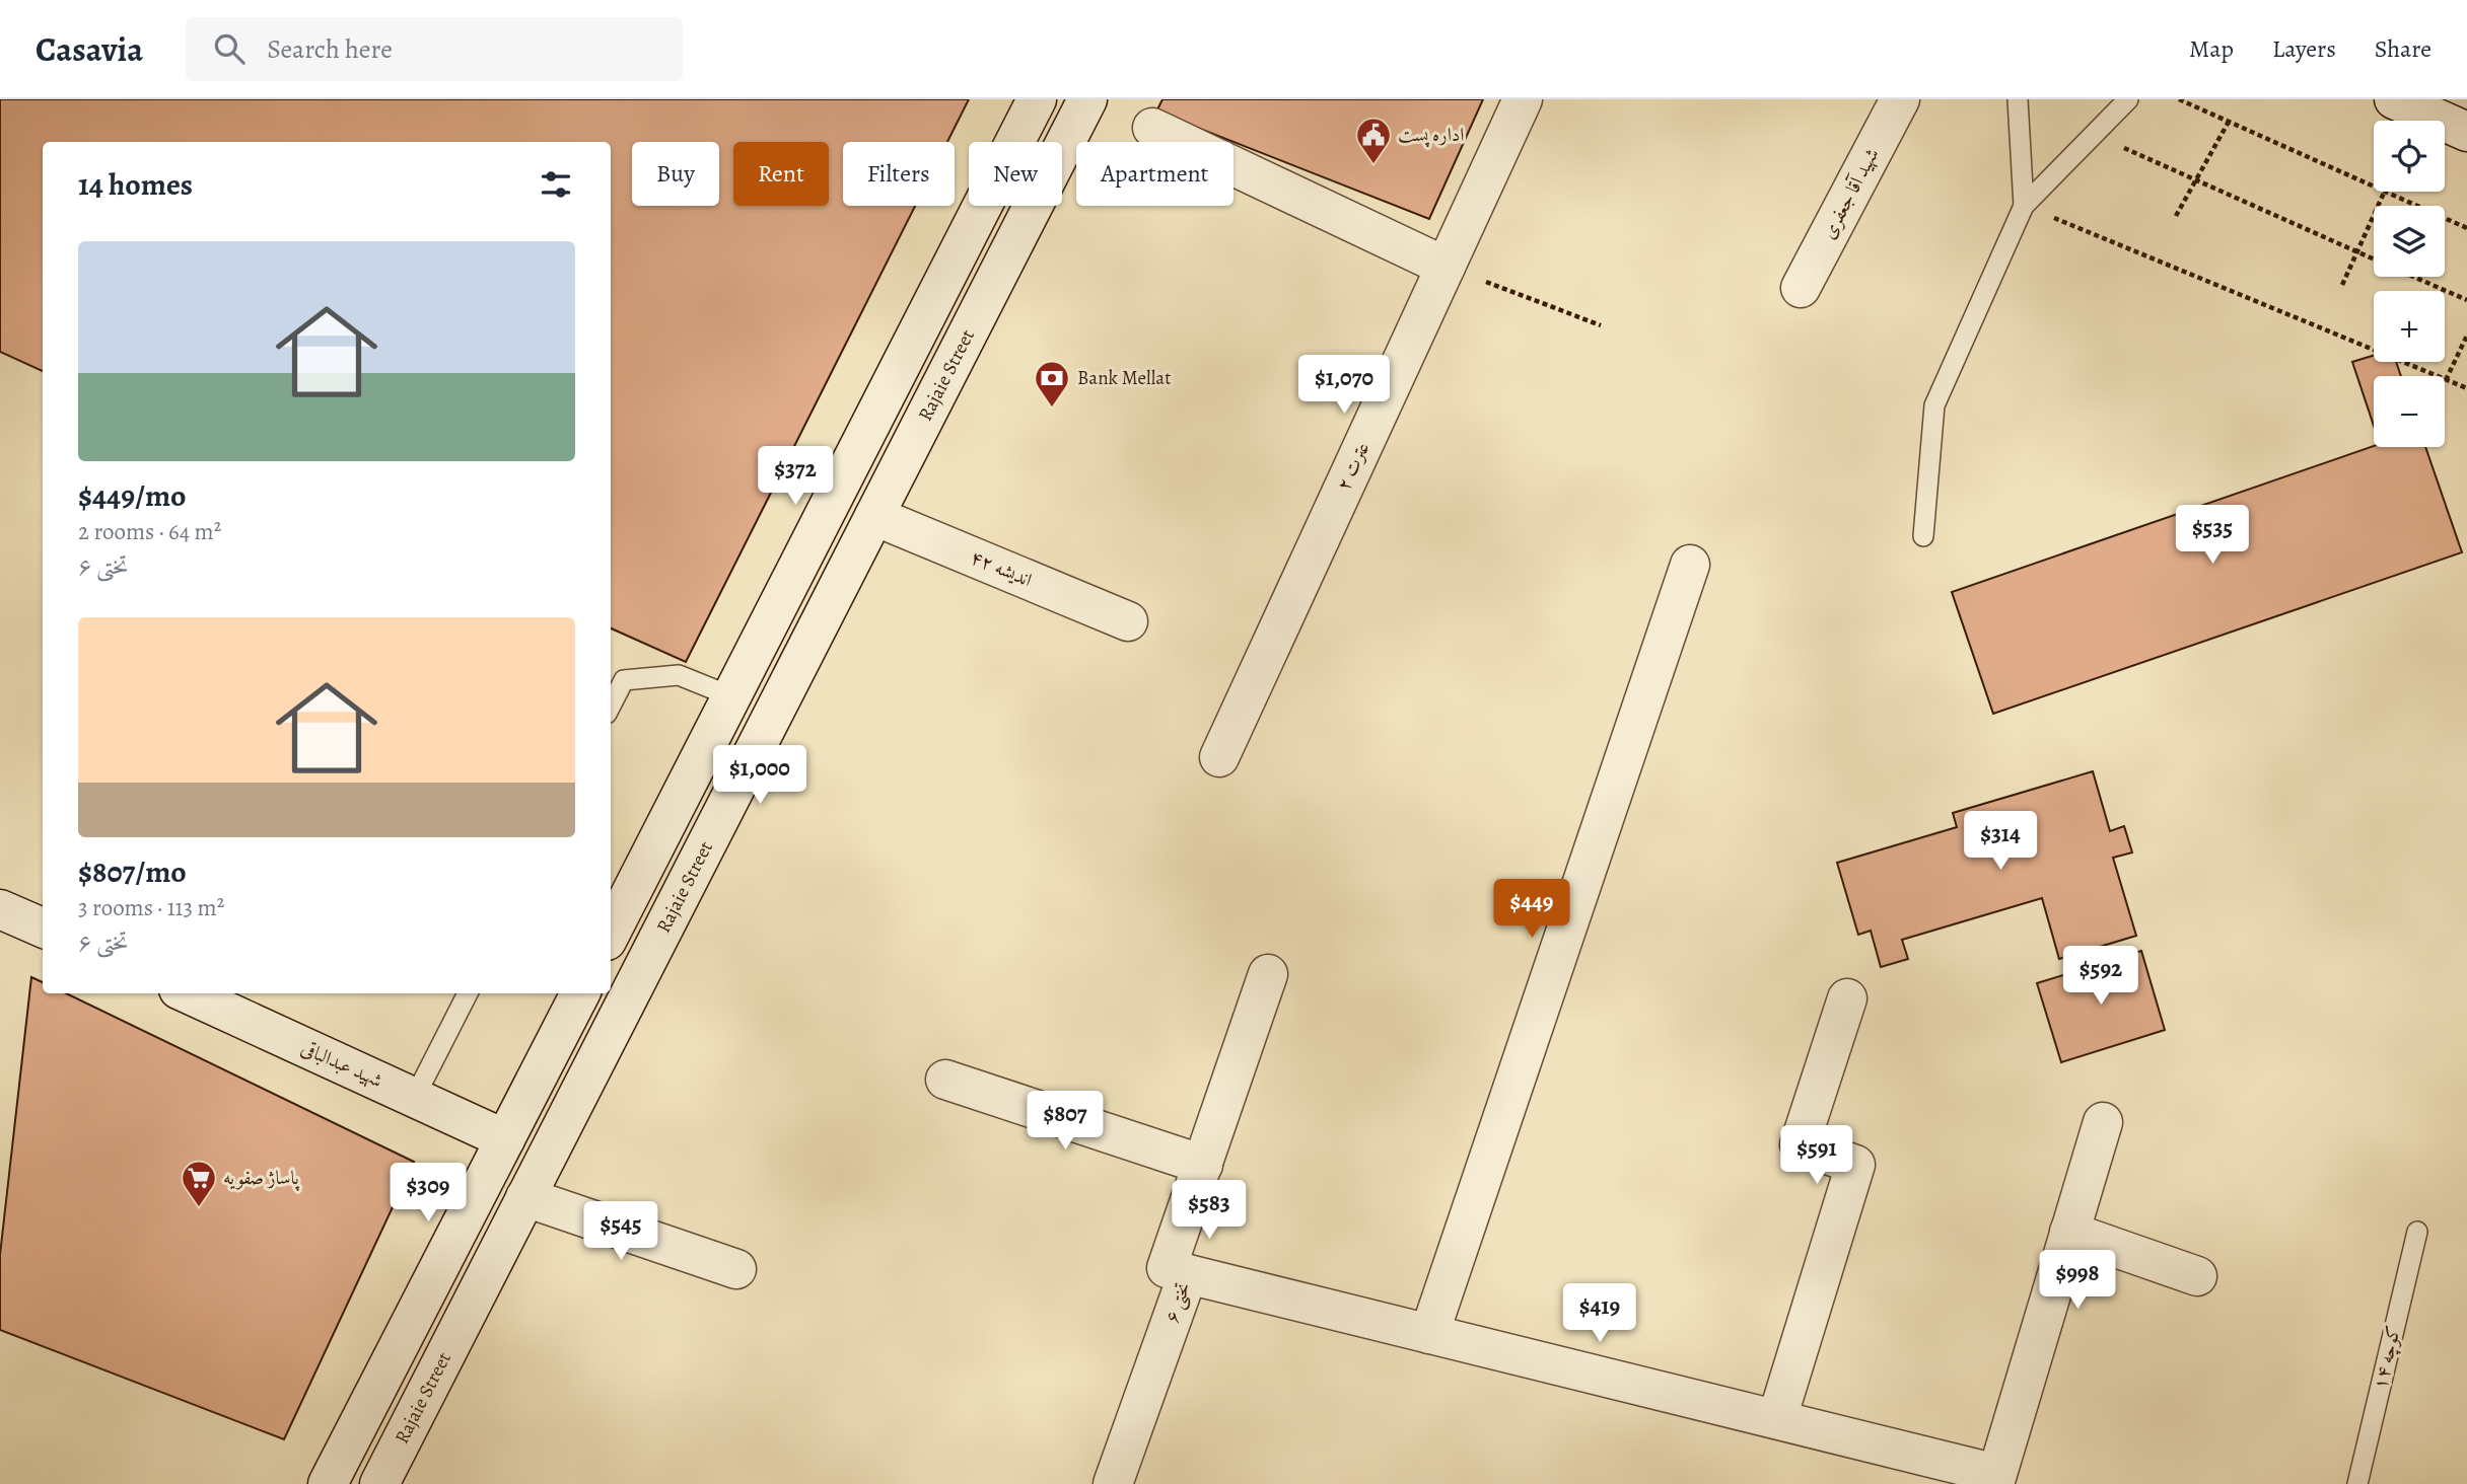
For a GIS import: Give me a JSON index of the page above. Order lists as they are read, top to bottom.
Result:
{
  "streets": {
    "street": [
      "شهید آقا جعفری",
      "Rajaie Street",
      "عترت ۲",
      "اندیشه ۴۲",
      "شهید عبدالباقی",
      "تختی ۶"
    ],
    "lane": ["کوچه ۱۴"]
  },
  "crossings": [
    ["Rajaie Street", "اندیشه ۴۲"]
  ],
  "places": {
    "public building": ["اداره پست"],
    "bank": ["Bank Mellat"],
    "supermarket": ["پاساژ صفویه"]
  },
  "page": {
    "header": "Casavia",
    "search": "Search here",
    "nav": ["Map", "Layers", "Share"],
    "map_buttons": ["+", "−"],
    "chip": [
      "Buy",
      "Rent",
      "Filters",
      "New",
      "Apartment"
    ],
    "heading": "14 homes",
    "list": [
      {
        "name": "$449/mo",
        "note": "2 rooms · 64 m² · تختی ۶"
      },
      {
        "name": "$807/mo",
        "note": "3 rooms · 113 m² · تختی ۶"
      }
    ],
    "price": [
      "$1,070",
      "$372",
      "$535",
      "$1,000",
      "$314",
      "$449",
      "$592",
      "$807",
      "$591",
      "$309",
      "$583",
      "$545",
      "$998",
      "$419"
    ]
  }
}
